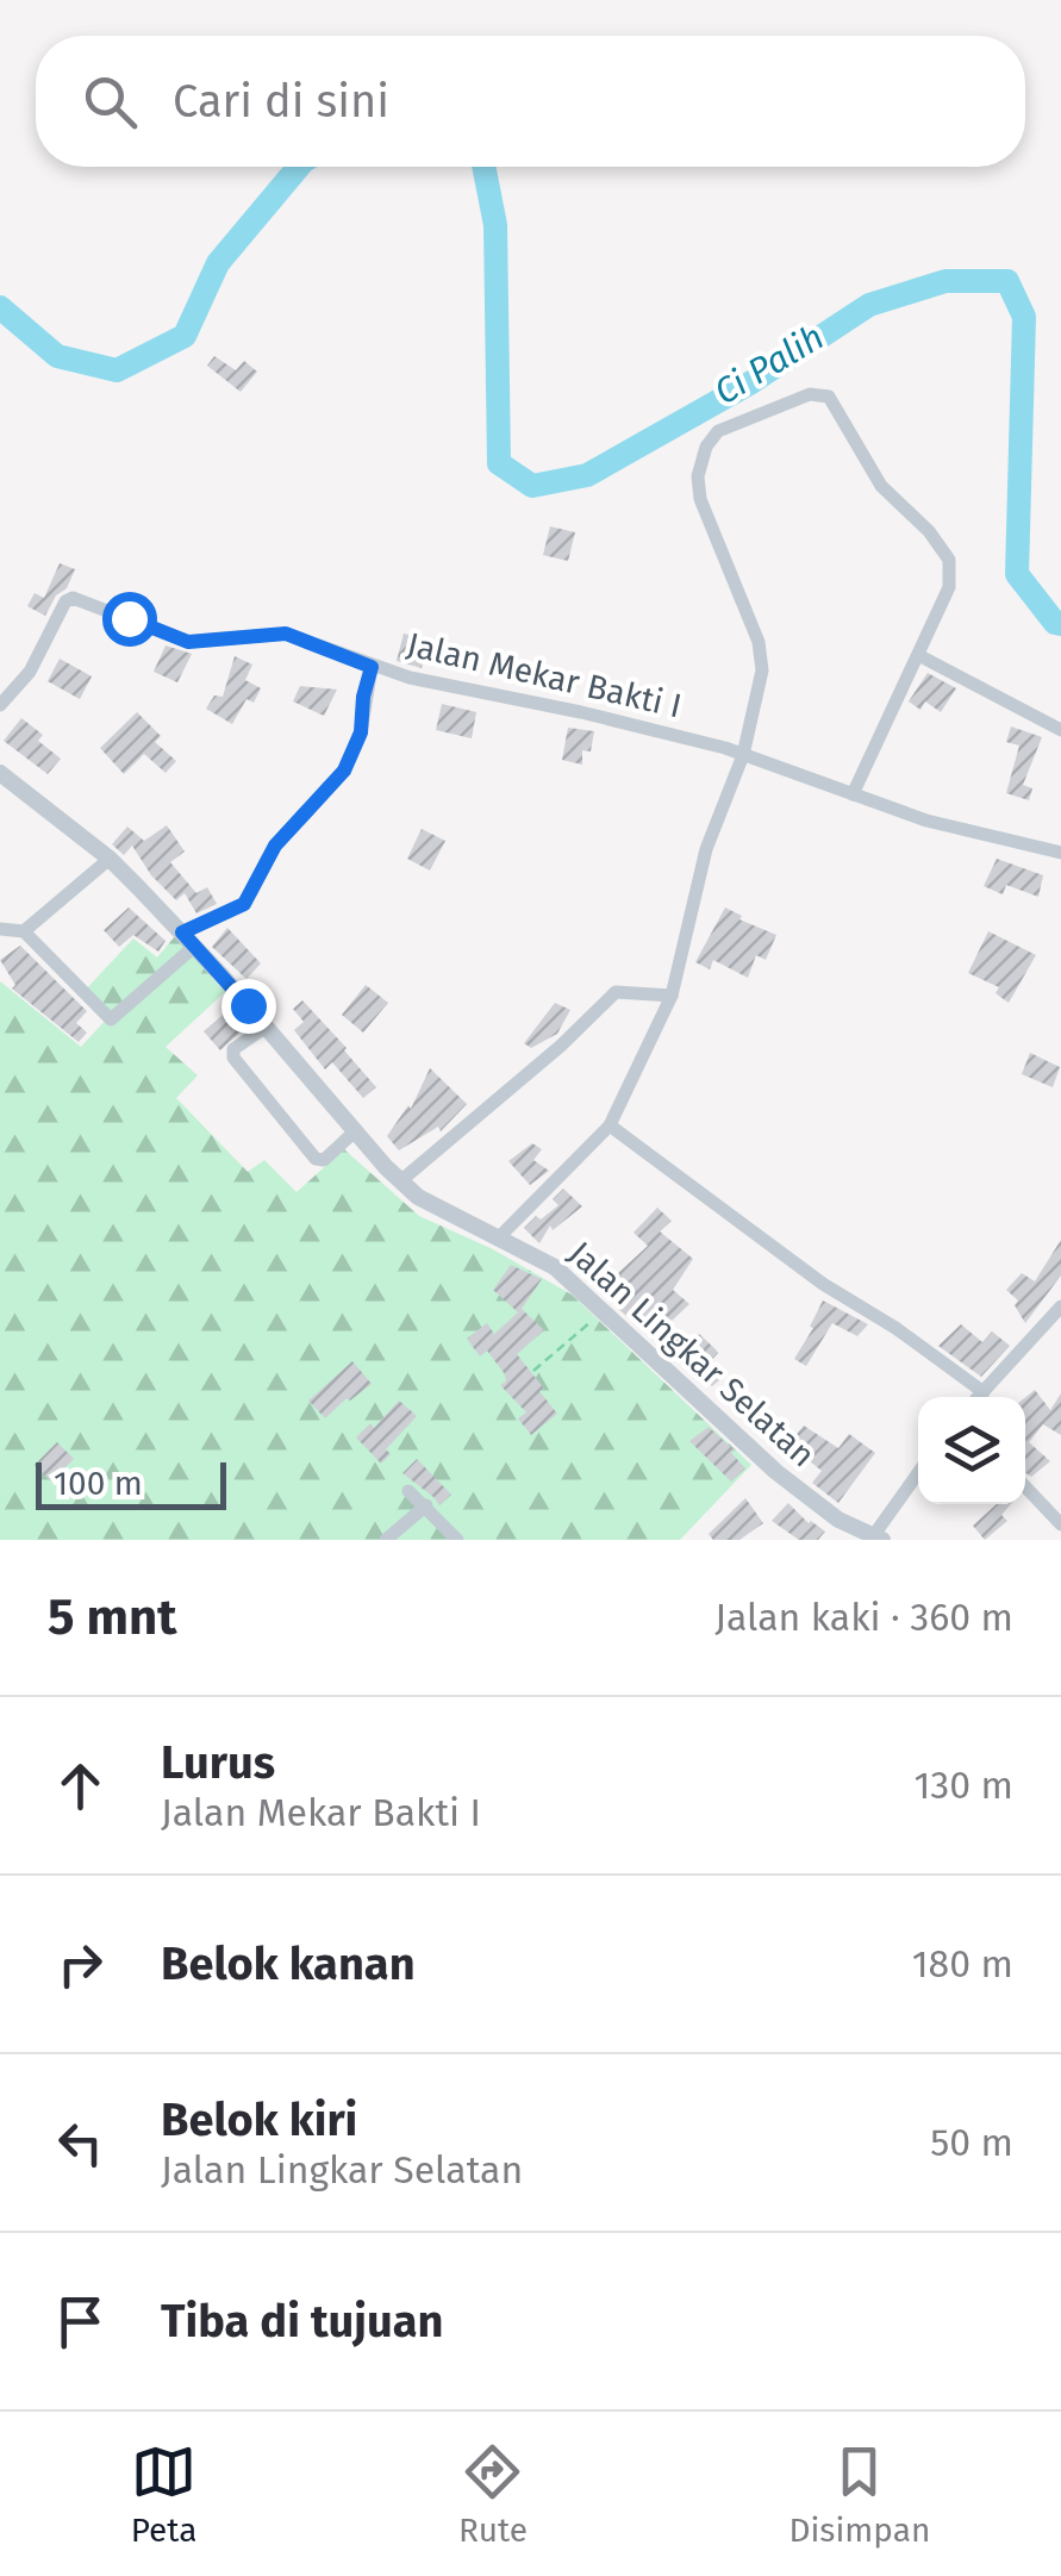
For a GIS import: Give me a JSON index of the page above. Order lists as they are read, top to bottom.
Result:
{
  "streets": {
    "street": ["Jalan Mekar Bakti I", "Jalan Lingkar Selatan"]
  },
  "water": ["Ci Palih"],
  "scale_bar": "100 m",
  "page": {
    "search": "Cari di sini",
    "scale": "100 m",
    "heading": ["5 mnt", "Jalan kaki · 360 m"],
    "list": [
      ["Lurus", "Jalan Mekar Bakti I", "130 m"],
      ["Belok kanan", "180 m"],
      ["Belok kiri", "Jalan Lingkar Selatan", "50 m"],
      "Tiba di tujuan"
    ],
    "nav": ["Peta", "Rute", "Disimpan"]
  }
}
